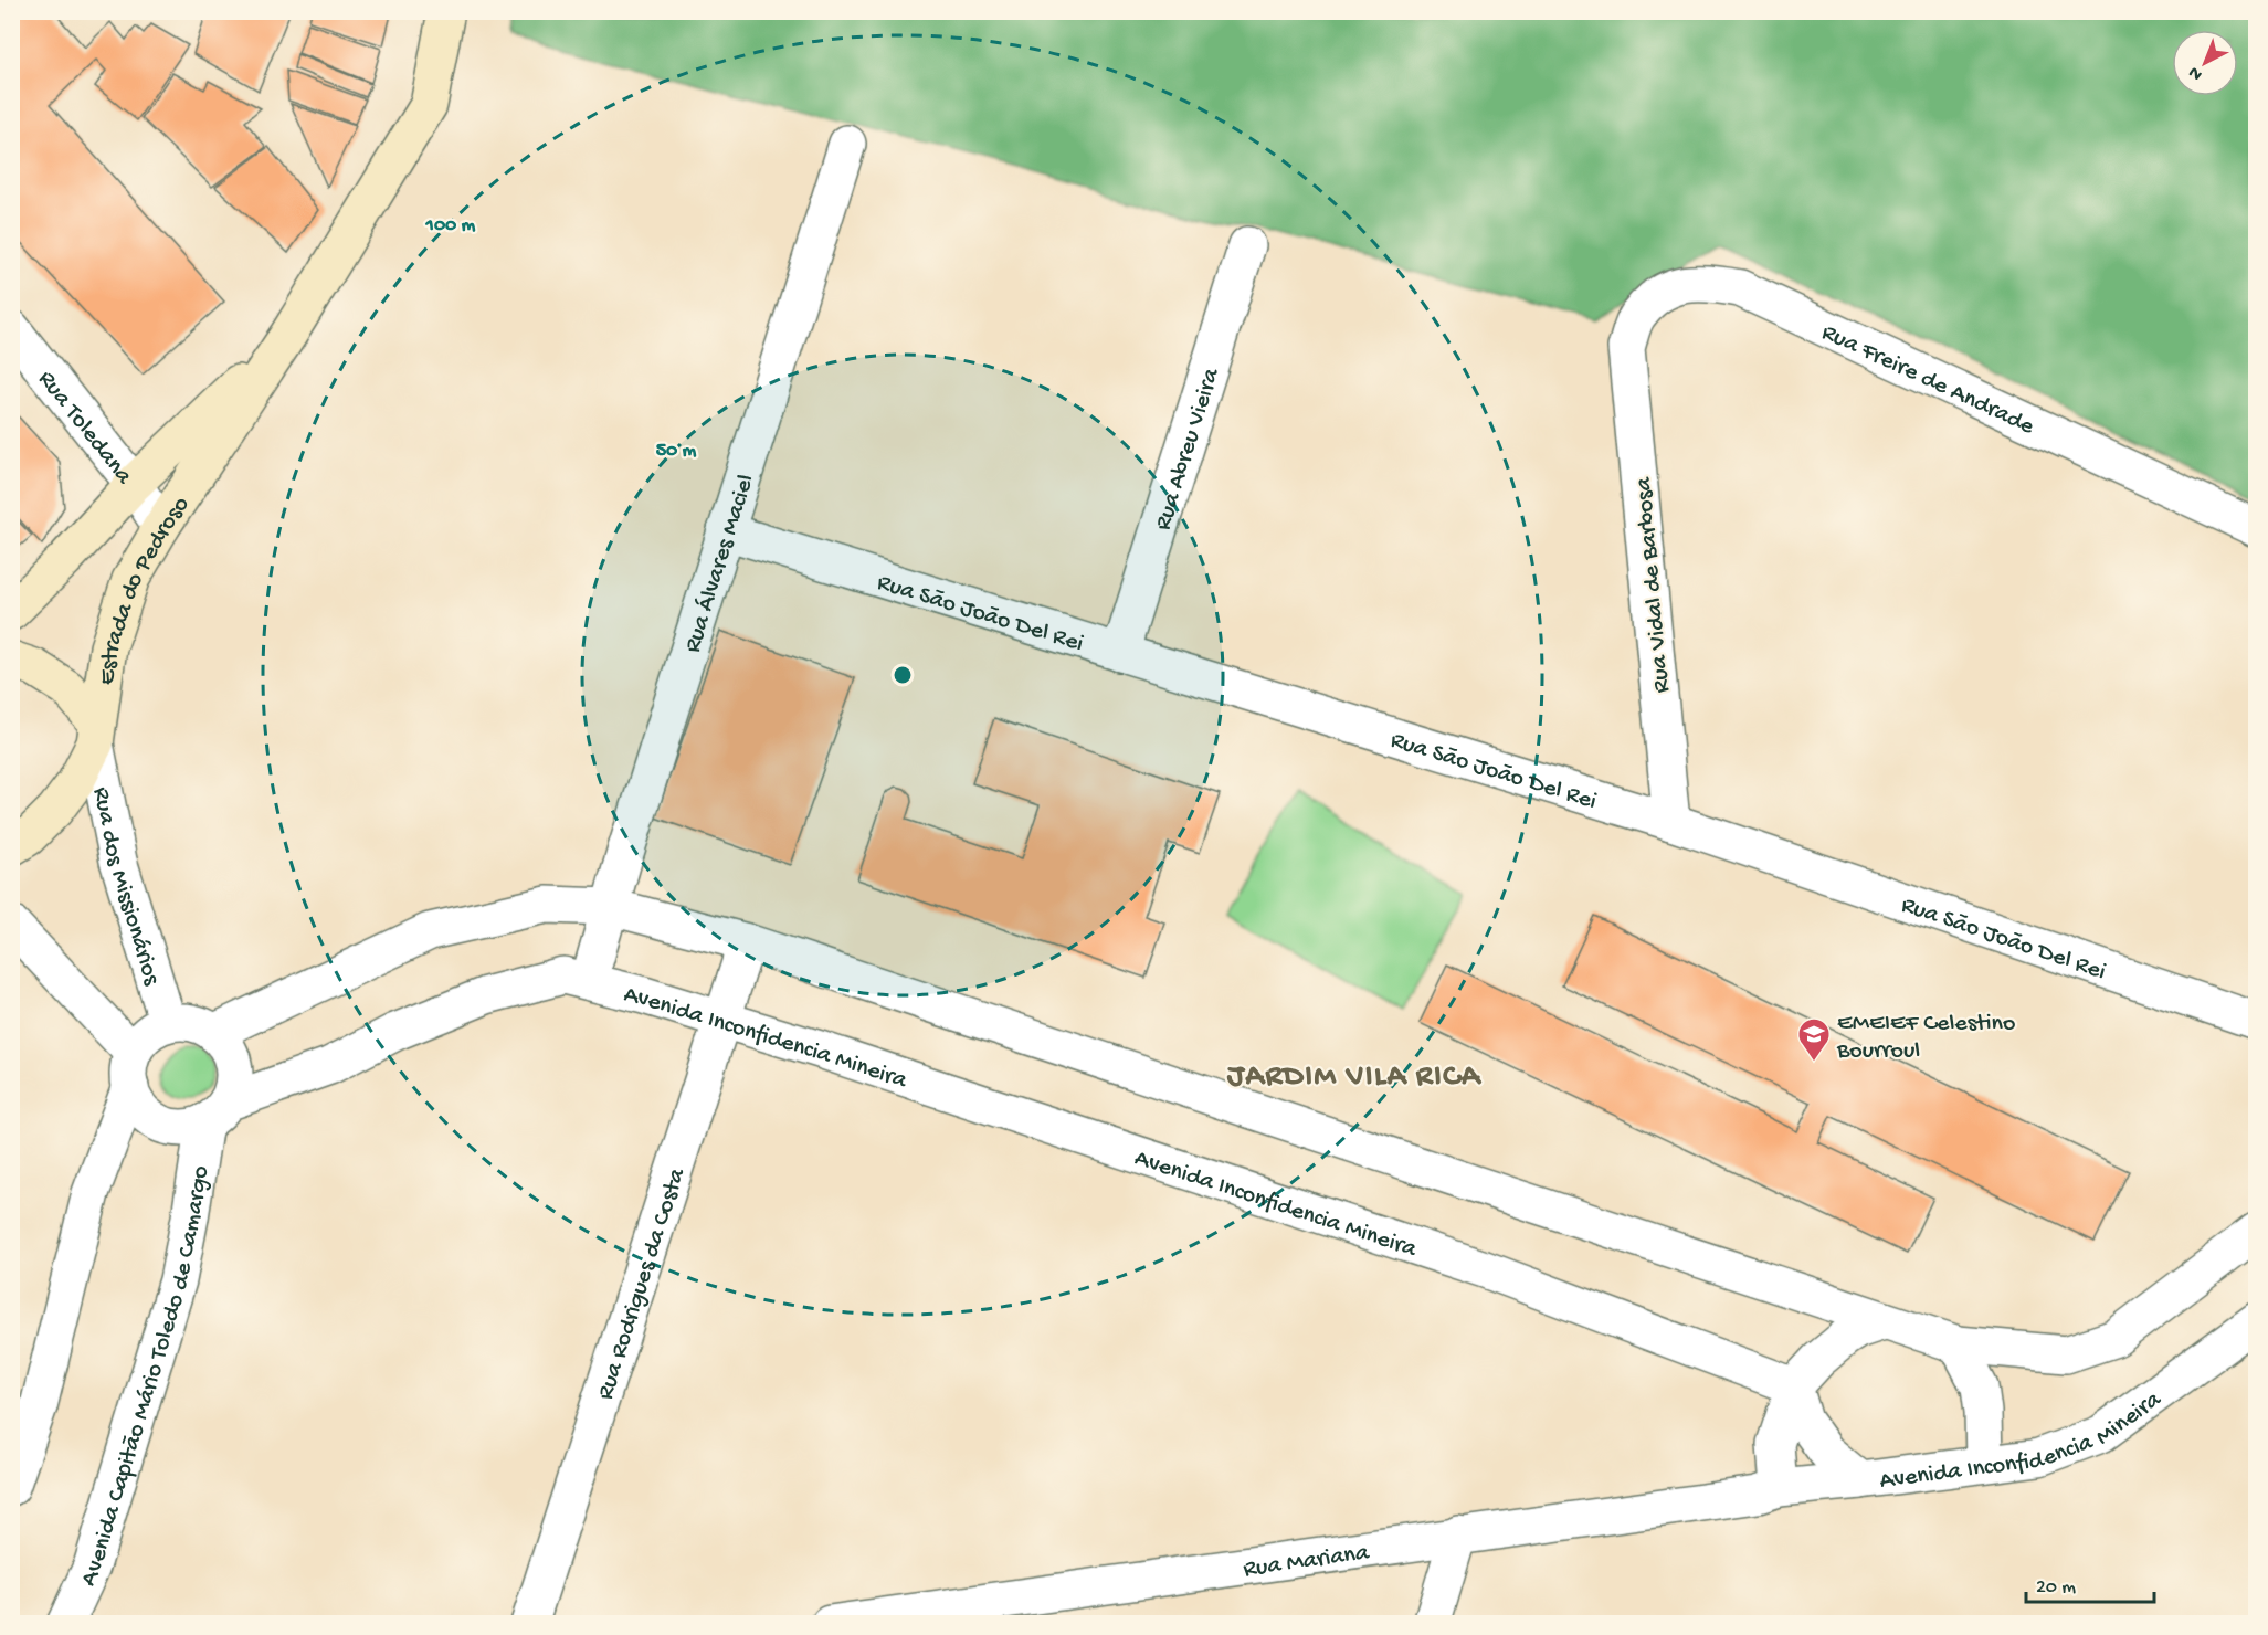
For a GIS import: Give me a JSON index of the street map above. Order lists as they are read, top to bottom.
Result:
{
  "streets": {
    "main road": ["Estrada do Pedroso"],
    "street": [
      "Rua Freire de Andrade",
      "Rua Toledana",
      "Rua Abreu Vieira",
      "Rua Álvares Maciel",
      "Rua Vidal de Barbosa",
      "Rua São João Del Rei",
      "Rua dos Missionários",
      "Avenida Inconfidencia Mineira",
      "Rua Rodrigues da Costa",
      "Avenida Capitão Mário Toledo de Camargo",
      "Rua Mariana"
    ]
  },
  "crossings": [
    ["Rua Freire de Andrade", "Rua Vidal de Barbosa"],
    ["Rua Toledana", "Estrada do Pedroso"],
    ["Rua Abreu Vieira", "Rua São João Del Rei"],
    ["Rua Álvares Maciel", "Rua São João Del Rei"],
    ["Rua Álvares Maciel", "Avenida Inconfidencia Mineira"],
    ["Rua Vidal de Barbosa", "Rua São João Del Rei"],
    ["Estrada do Pedroso", "Rua dos Missionários"],
    ["Rua dos Missionários", "Avenida Inconfidencia Mineira"],
    ["Rua dos Missionários", "Avenida Capitão Mário Toledo de Camargo"],
    ["Avenida Inconfidencia Mineira", "Rua Rodrigues da Costa"],
    ["Avenida Inconfidencia Mineira", "Avenida Capitão Mário Toledo de Camargo"],
    ["Avenida Inconfidencia Mineira", "Rua Mariana"]
  ],
  "districts": ["JARDIM VILA RICA"],
  "places": {
    "school or university": ["EMEIEF Celestino Bourroul"]
  },
  "scale_bar": "20 m",
  "north": "bottom left",
  "rings": ["100 m", "50 m"]
}
